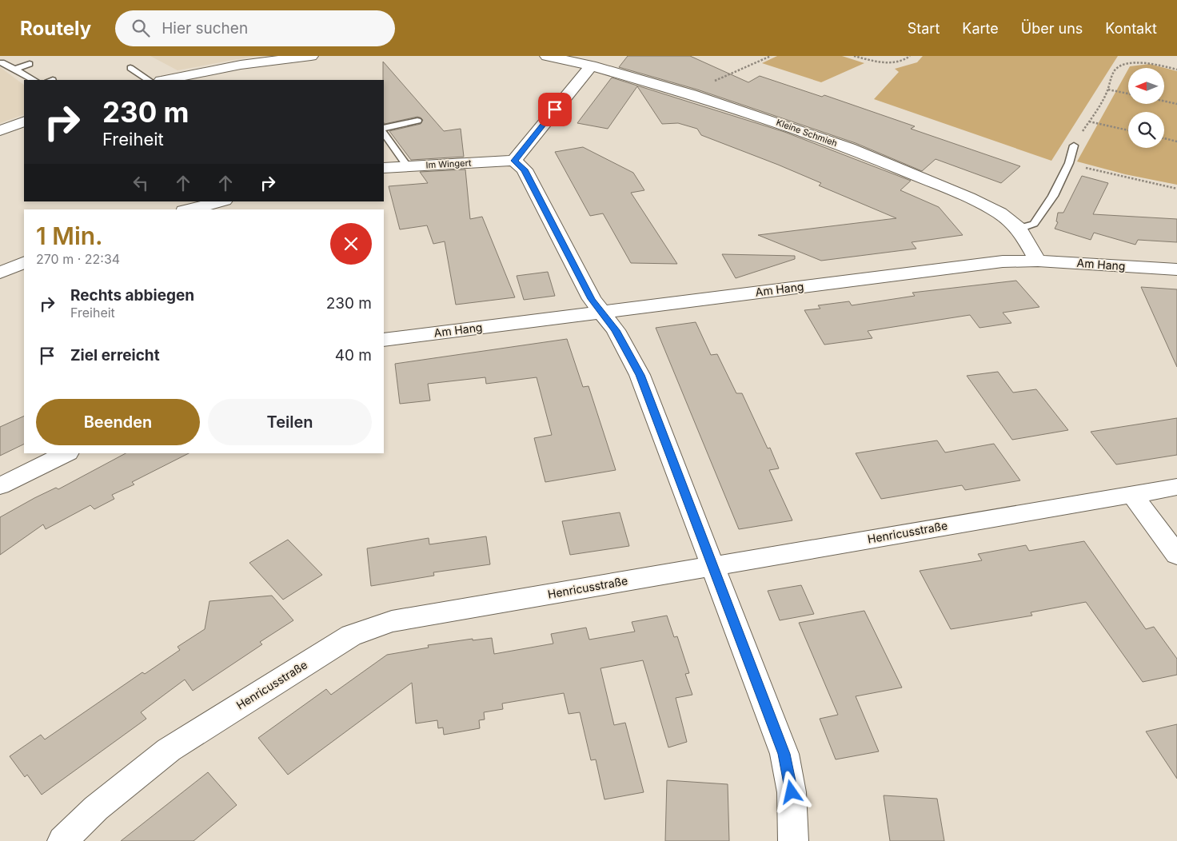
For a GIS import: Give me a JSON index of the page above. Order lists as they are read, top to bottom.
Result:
{
  "streets": {
    "street": [
      "Kleine Schmieh",
      "Im Wingert",
      "Am Hang",
      "Henricusstraße"
    ]
  },
  "crossings": [
    ["Kleine Schmieh", "Am Hang"]
  ],
  "north": "left",
  "page": {
    "header": "Routely",
    "search": "Hier suchen",
    "nav": [
      "Start",
      "Karte",
      "Über uns",
      "Kontakt"
    ],
    "turn": ["230 m", "Freiheit"],
    "heading": ["1 Min.", "270 m · 22:34"],
    "list": [
      {
        "name": "Rechts abbiegen",
        "note": "Freiheit",
        "value": "230 m"
      },
      {
        "name": "Ziel erreicht",
        "value": "40 m"
      }
    ],
    "buttons": ["Beenden", "Teilen"]
  }
}
